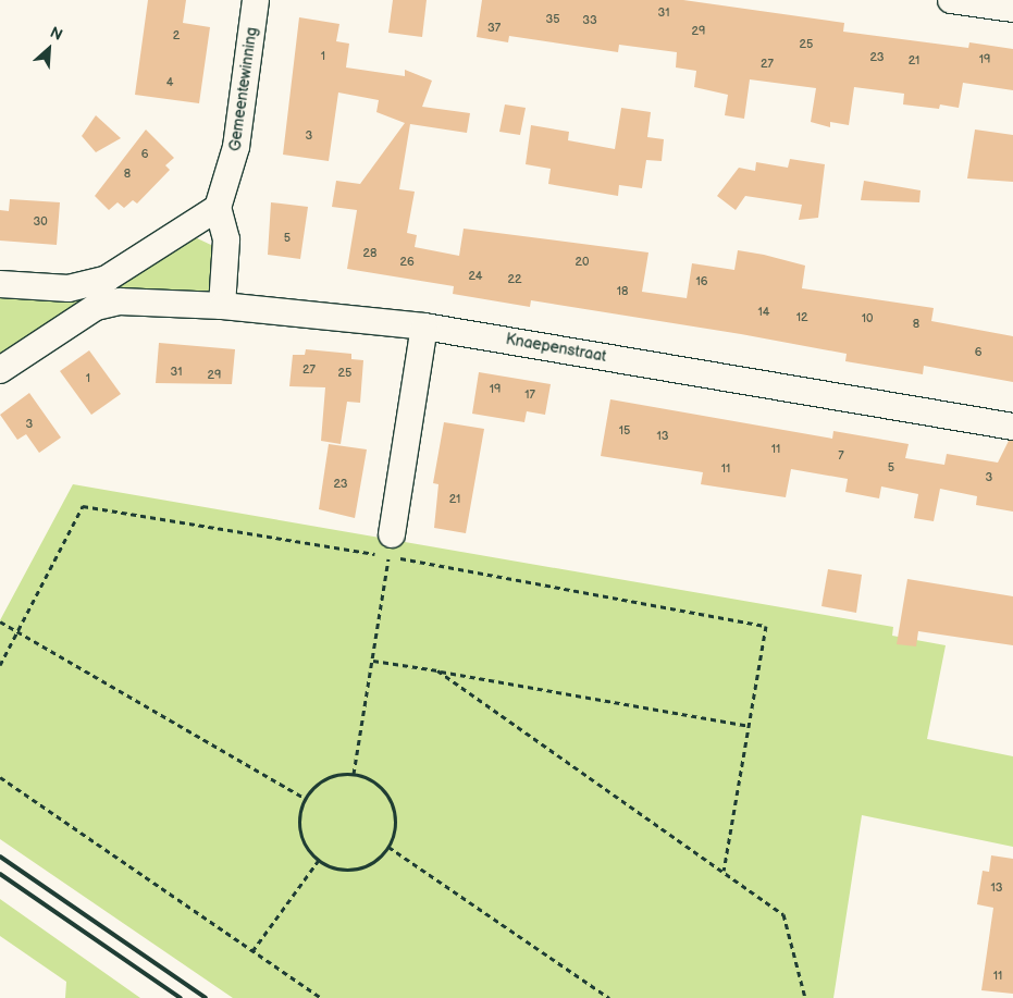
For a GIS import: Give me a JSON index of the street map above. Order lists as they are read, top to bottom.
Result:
{
  "streets": {
    "street": ["Gemeentewinning", "Knaepenstraat"]
  },
  "house_numbers": [
    "31",
    "35",
    "33",
    "37",
    "29",
    "2",
    "25",
    "1",
    "23",
    "19",
    "21",
    "27",
    "4",
    "3",
    "6",
    "8",
    "30",
    "5",
    "28",
    "26",
    "20",
    "24",
    "22",
    "16",
    "18",
    "14",
    "12",
    "10",
    "8",
    "6",
    "27",
    "31",
    "25",
    "29",
    "1",
    "19",
    "17",
    "3",
    "15",
    "13",
    "11",
    "7",
    "5",
    "11",
    "3",
    "23",
    "21",
    "13",
    "11"
  ],
  "north": "top right"
}
